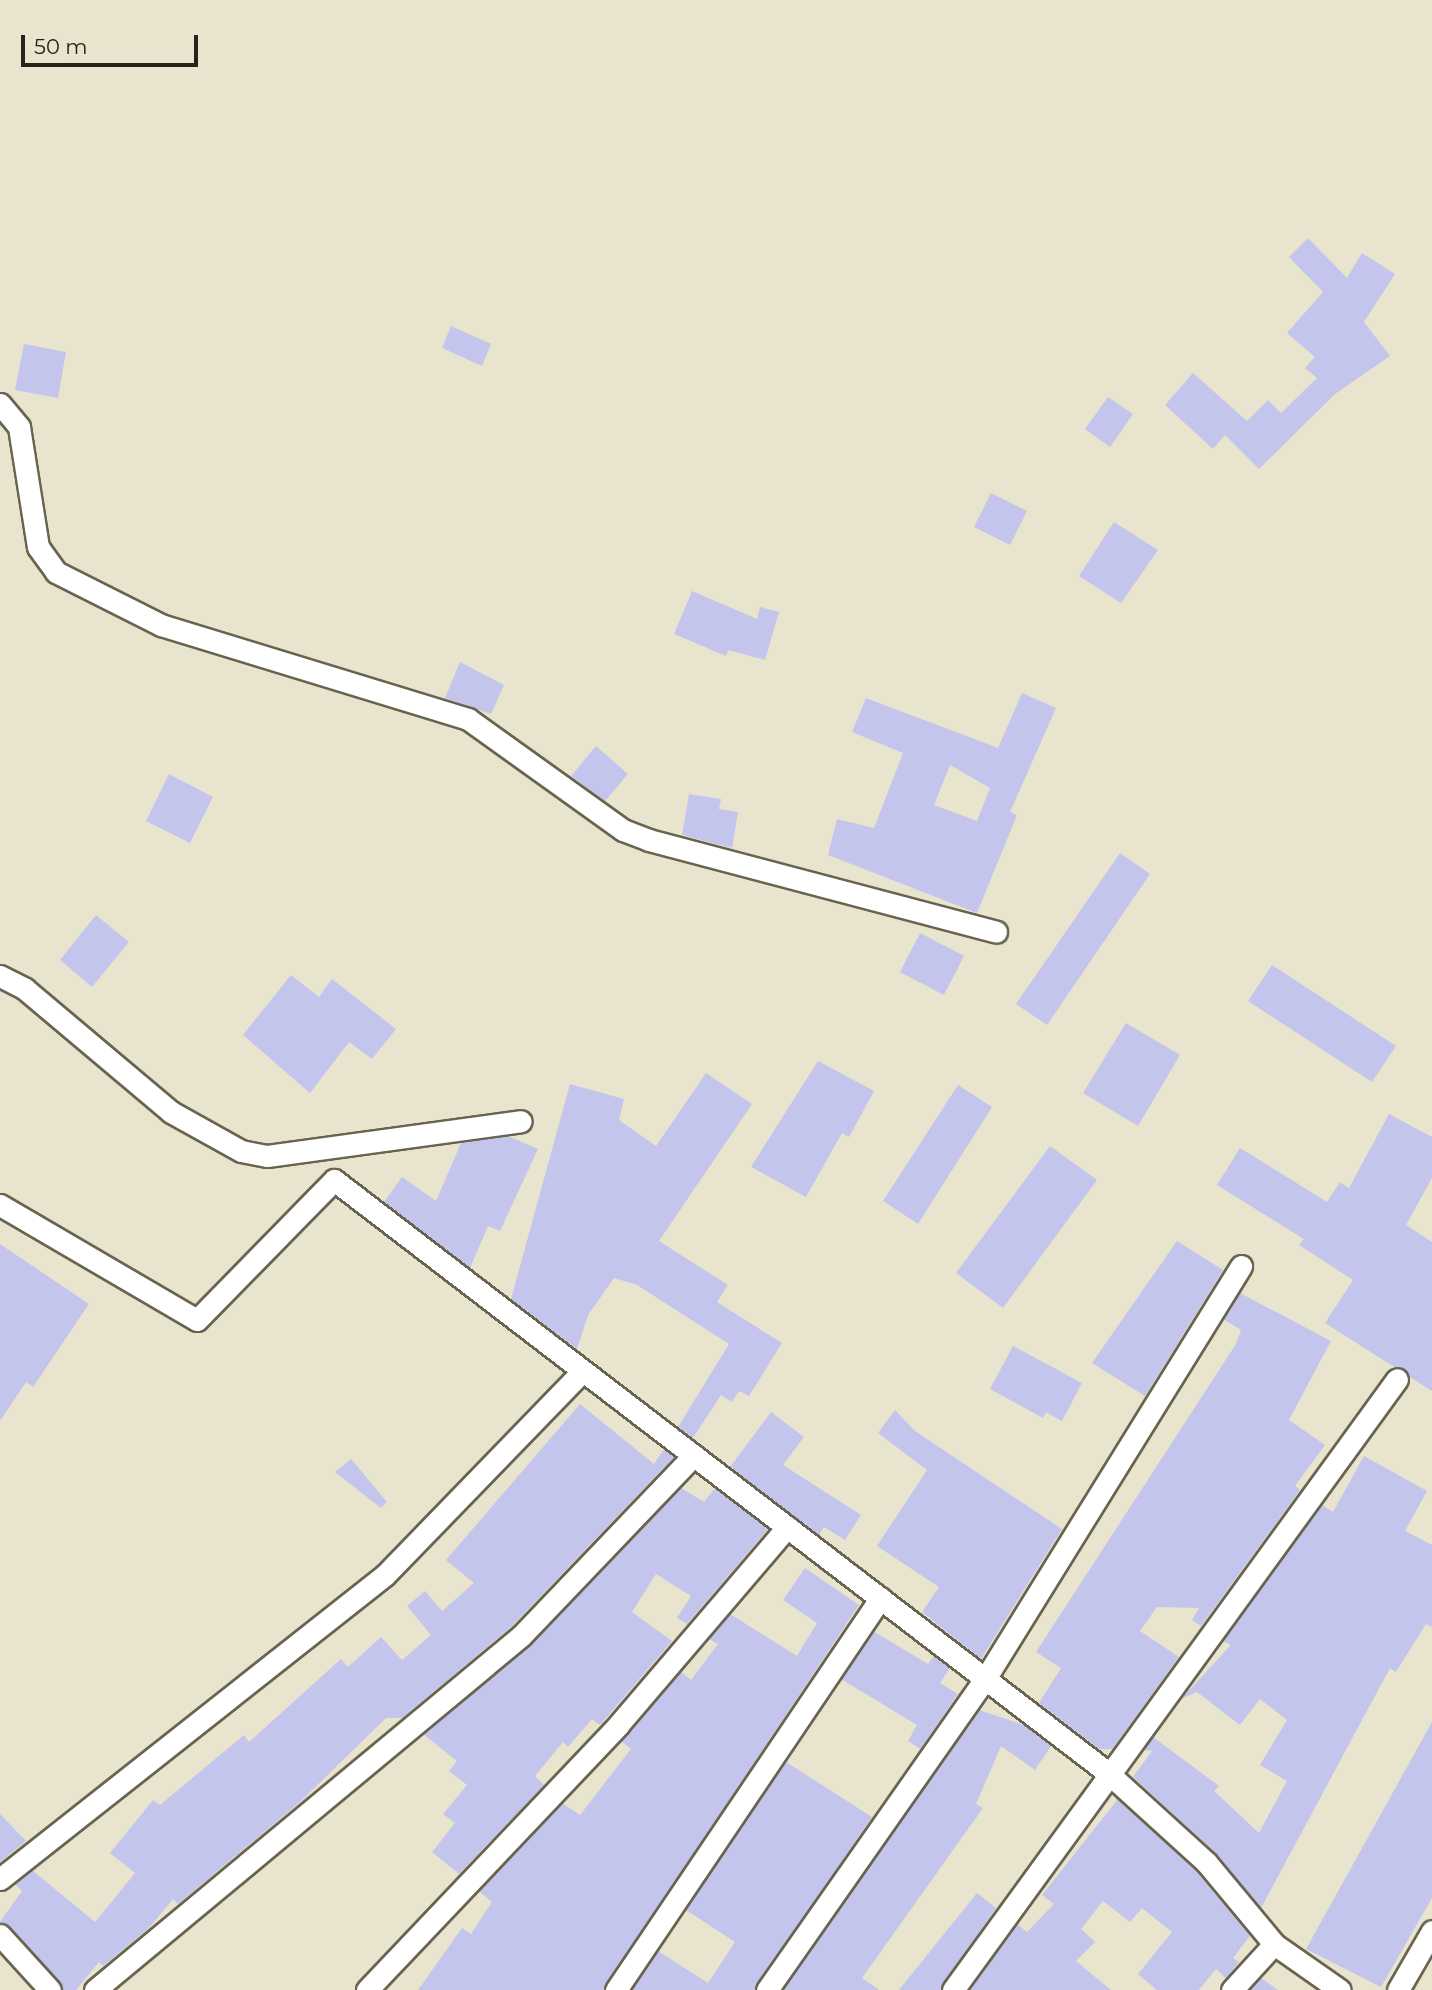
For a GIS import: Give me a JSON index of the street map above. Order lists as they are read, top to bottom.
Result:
{
  "scale_bar": "50 m"
}
